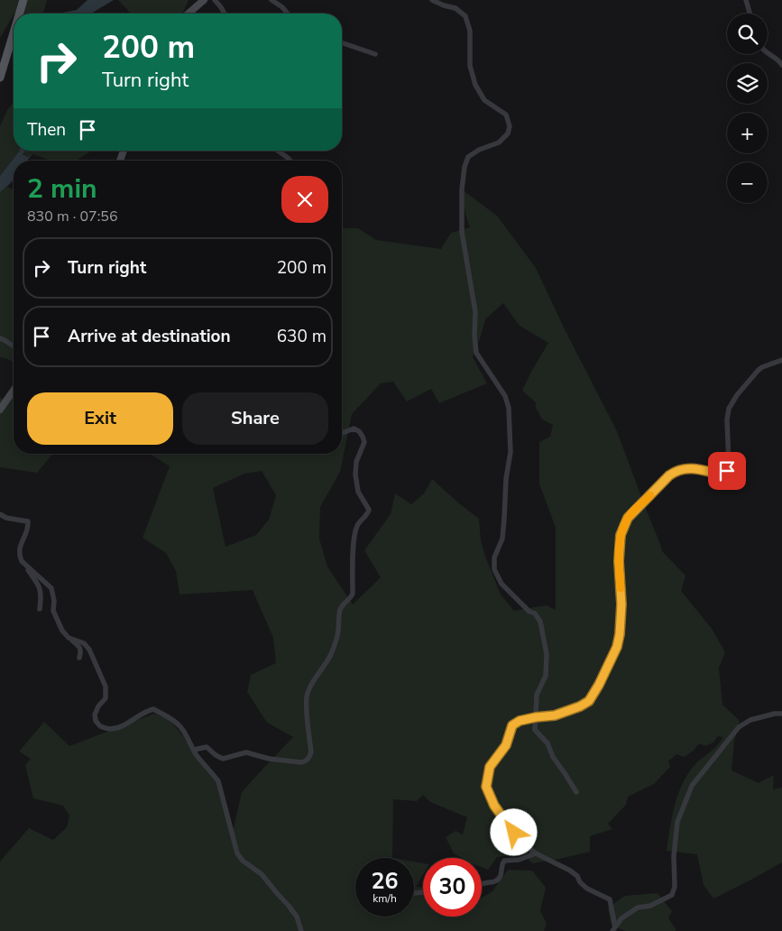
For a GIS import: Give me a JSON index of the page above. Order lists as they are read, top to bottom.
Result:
{
  "page": {
    "map_buttons": ["+", "−"],
    "turn": ["200 m", "Turn right"],
    "then": "Then",
    "heading": ["2 min", "830 m · 07:56"],
    "list": [
      {
        "name": "Turn right",
        "value": "200 m"
      },
      {
        "name": "Arrive at destination",
        "value": "630 m"
      }
    ],
    "buttons": ["Exit", "Share"],
    "speed": "26 km/h",
    "limit": "30"
  }
}
